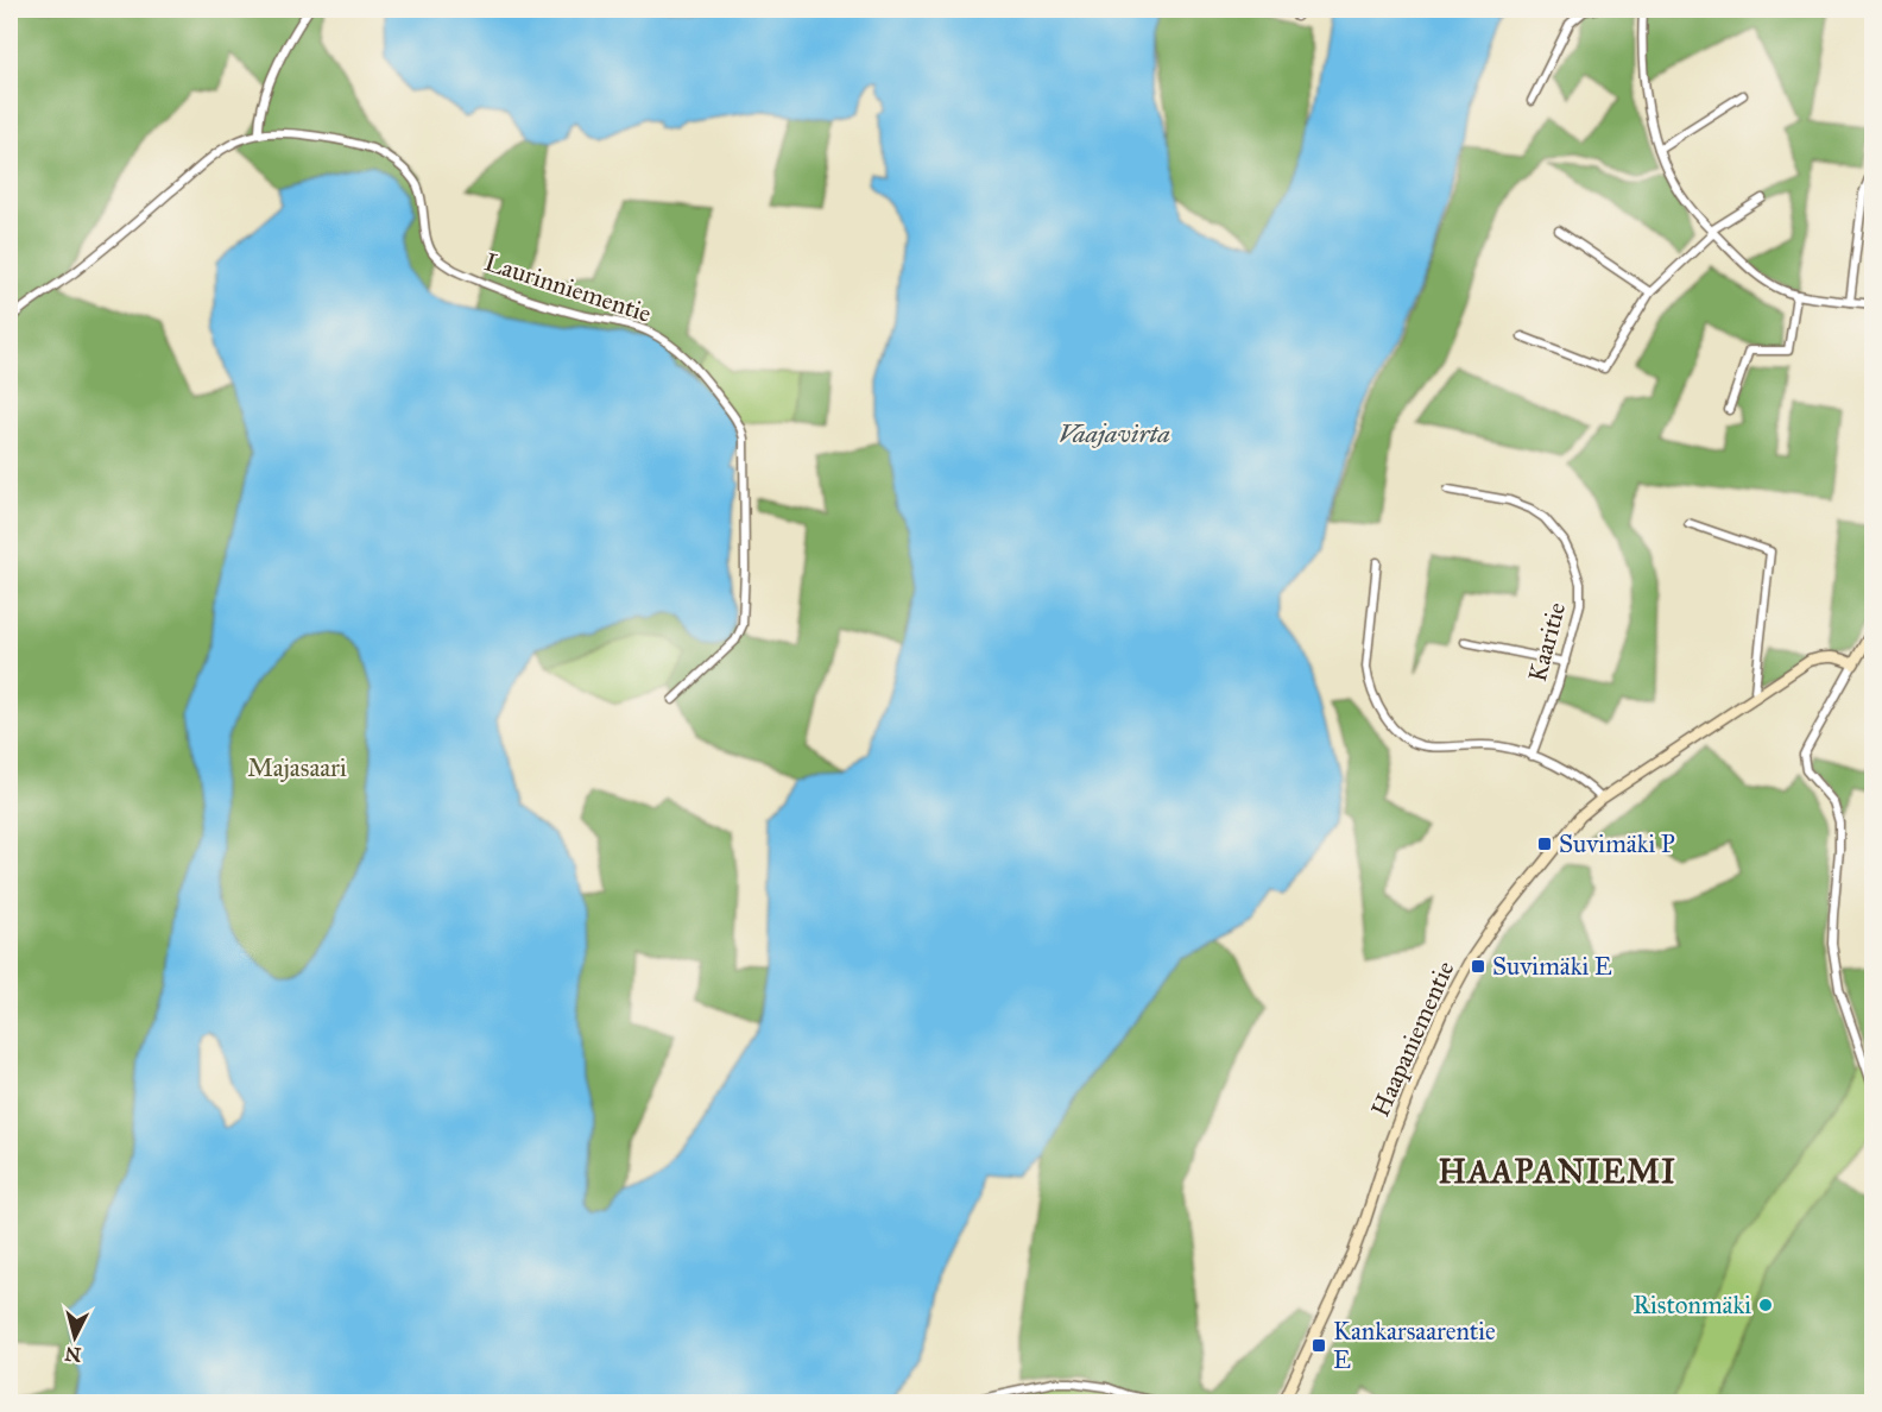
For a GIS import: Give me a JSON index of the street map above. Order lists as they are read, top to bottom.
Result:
{
  "streets": {
    "street": ["Laurinniementie", "Kaaritie", "Haapaniementie"]
  },
  "districts": ["HAAPANIEMI"],
  "water": ["Vaajavirta"],
  "parks": ["Majasaari"],
  "places": {
    "transit": ["Suvimäki P", "Suvimäki E", "Kankarsaarentie E"],
    "other": ["Ristonmäki"]
  },
  "north": "bottom"
}
